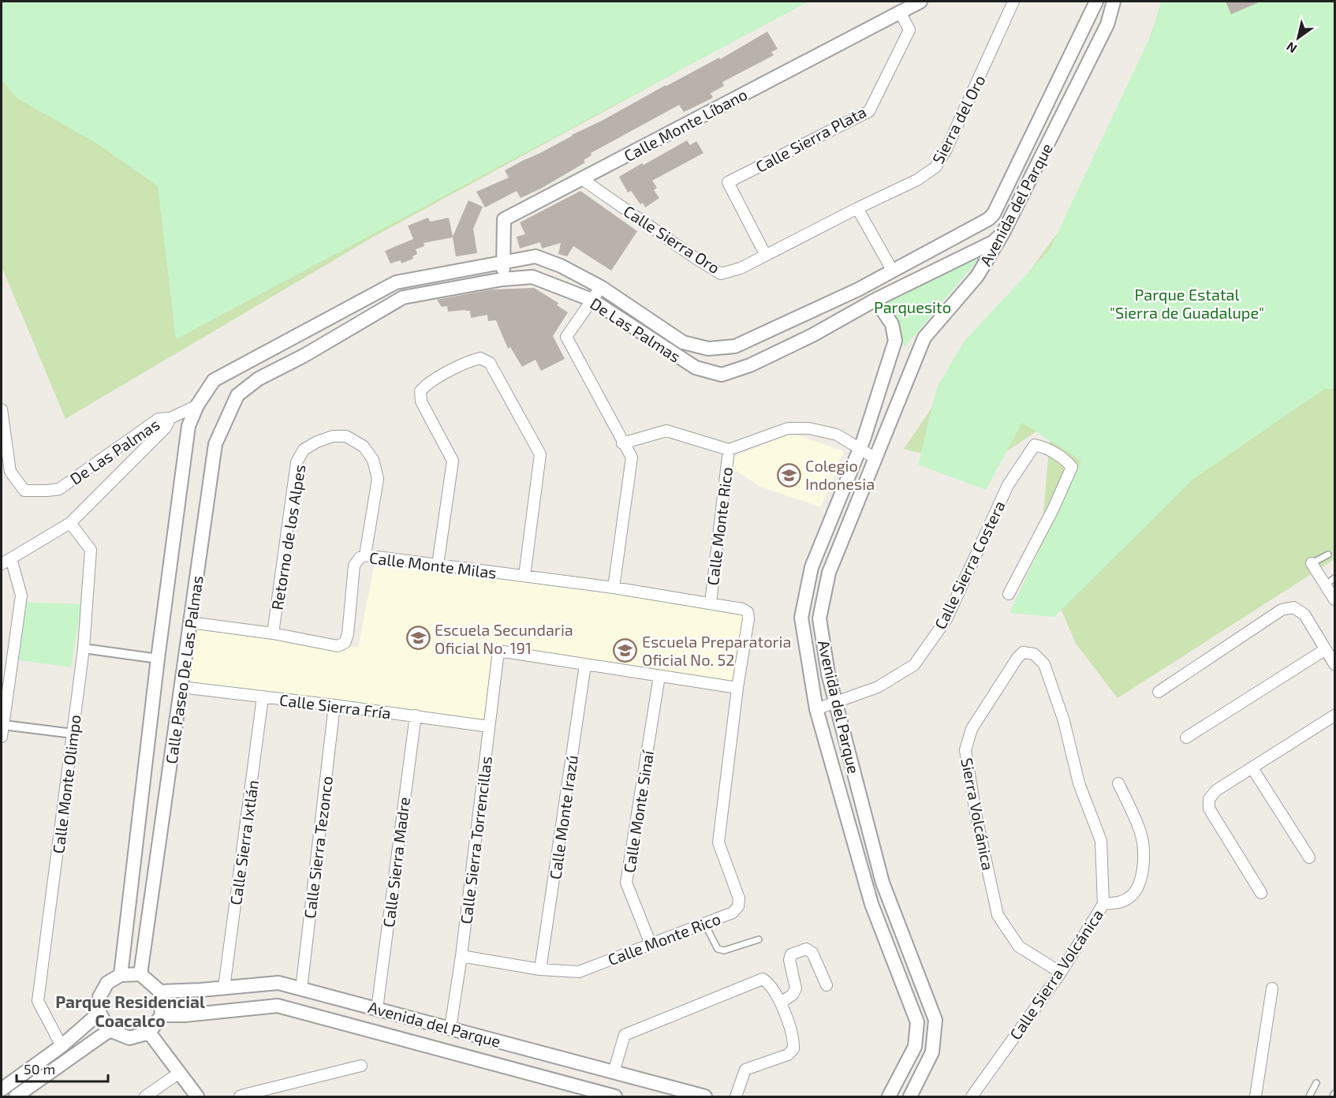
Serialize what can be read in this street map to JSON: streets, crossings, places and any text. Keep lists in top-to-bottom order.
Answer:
{
  "streets": {
    "street": [
      "Sierra del Oro",
      "Calle Monte Líbano",
      "Calle Sierra Plata",
      "Avenida del Parque",
      "Calle Sierra Oro",
      "De Las Palmas",
      "Calle Monte Rico",
      "Retorno de los Alpes",
      "Calle Monte Milas",
      "Calle Sierra Costera",
      "Calle Paseo De Las Palmas",
      "Calle Sierra Fría",
      "Calle Monte Olimpo",
      "Calle Monte Sinaí",
      "Sierra Volcánica",
      "Calle Monte Irazú",
      "Calle Sierra Torrencillas",
      "Calle Sierra Ixtlán",
      "Calle Sierra Tezonco",
      "Calle Sierra Madre",
      "Calle Sierra Volcánica"
    ]
  },
  "crossings": [
    ["Sierra del Oro", "Calle Sierra Plata"],
    ["Sierra del Oro", "Calle Sierra Oro"],
    ["Calle Monte Líbano", "Calle Sierra Plata"],
    ["Calle Monte Líbano", "Calle Sierra Oro"],
    ["Calle Monte Líbano", "De Las Palmas"],
    ["Calle Sierra Plata", "Calle Sierra Oro"],
    ["Avenida del Parque", "De Las Palmas"],
    ["Avenida del Parque", "Calle Monte Rico"],
    ["Avenida del Parque", "Calle Sierra Costera"],
    ["Avenida del Parque", "Calle Paseo De Las Palmas"],
    ["Avenida del Parque", "Calle Sierra Torrencillas"],
    ["Avenida del Parque", "Calle Sierra Ixtlán"],
    ["Avenida del Parque", "Calle Sierra Tezonco"],
    ["Avenida del Parque", "Calle Sierra Madre"],
    ["De Las Palmas", "Calle Paseo De Las Palmas"],
    ["Calle Monte Rico", "Calle Monte Milas"],
    ["Calle Monte Rico", "Calle Monte Sinaí"],
    ["Calle Monte Rico", "Calle Monte Irazú"],
    ["Calle Monte Rico", "Calle Sierra Torrencillas"],
    ["Retorno de los Alpes", "Calle Monte Milas"],
    ["Calle Monte Milas", "Calle Paseo De Las Palmas"],
    ["Calle Paseo De Las Palmas", "Calle Sierra Fría"],
    ["Calle Sierra Fría", "Calle Sierra Torrencillas"],
    ["Calle Sierra Fría", "Calle Sierra Ixtlán"],
    ["Calle Sierra Fría", "Calle Sierra Tezonco"],
    ["Calle Sierra Fría", "Calle Sierra Madre"],
    ["Sierra Volcánica", "Calle Sierra Volcánica"],
    ["Calle Monte Irazú", "Calle Sierra Torrencillas"]
  ],
  "districts": ["Parque Residencial Coacalco"],
  "parks": ["Parque Estatal \"Sierra de Guadalupe\"", "Parquesito"],
  "places": {
    "school or university": ["Colegio Indonesia", "Escuela Secundaria Oficial No. 191", "Escuela Preparatoria Oficial No. 52"]
  },
  "scale_bar": "50 m",
  "north": "bottom left"
}
